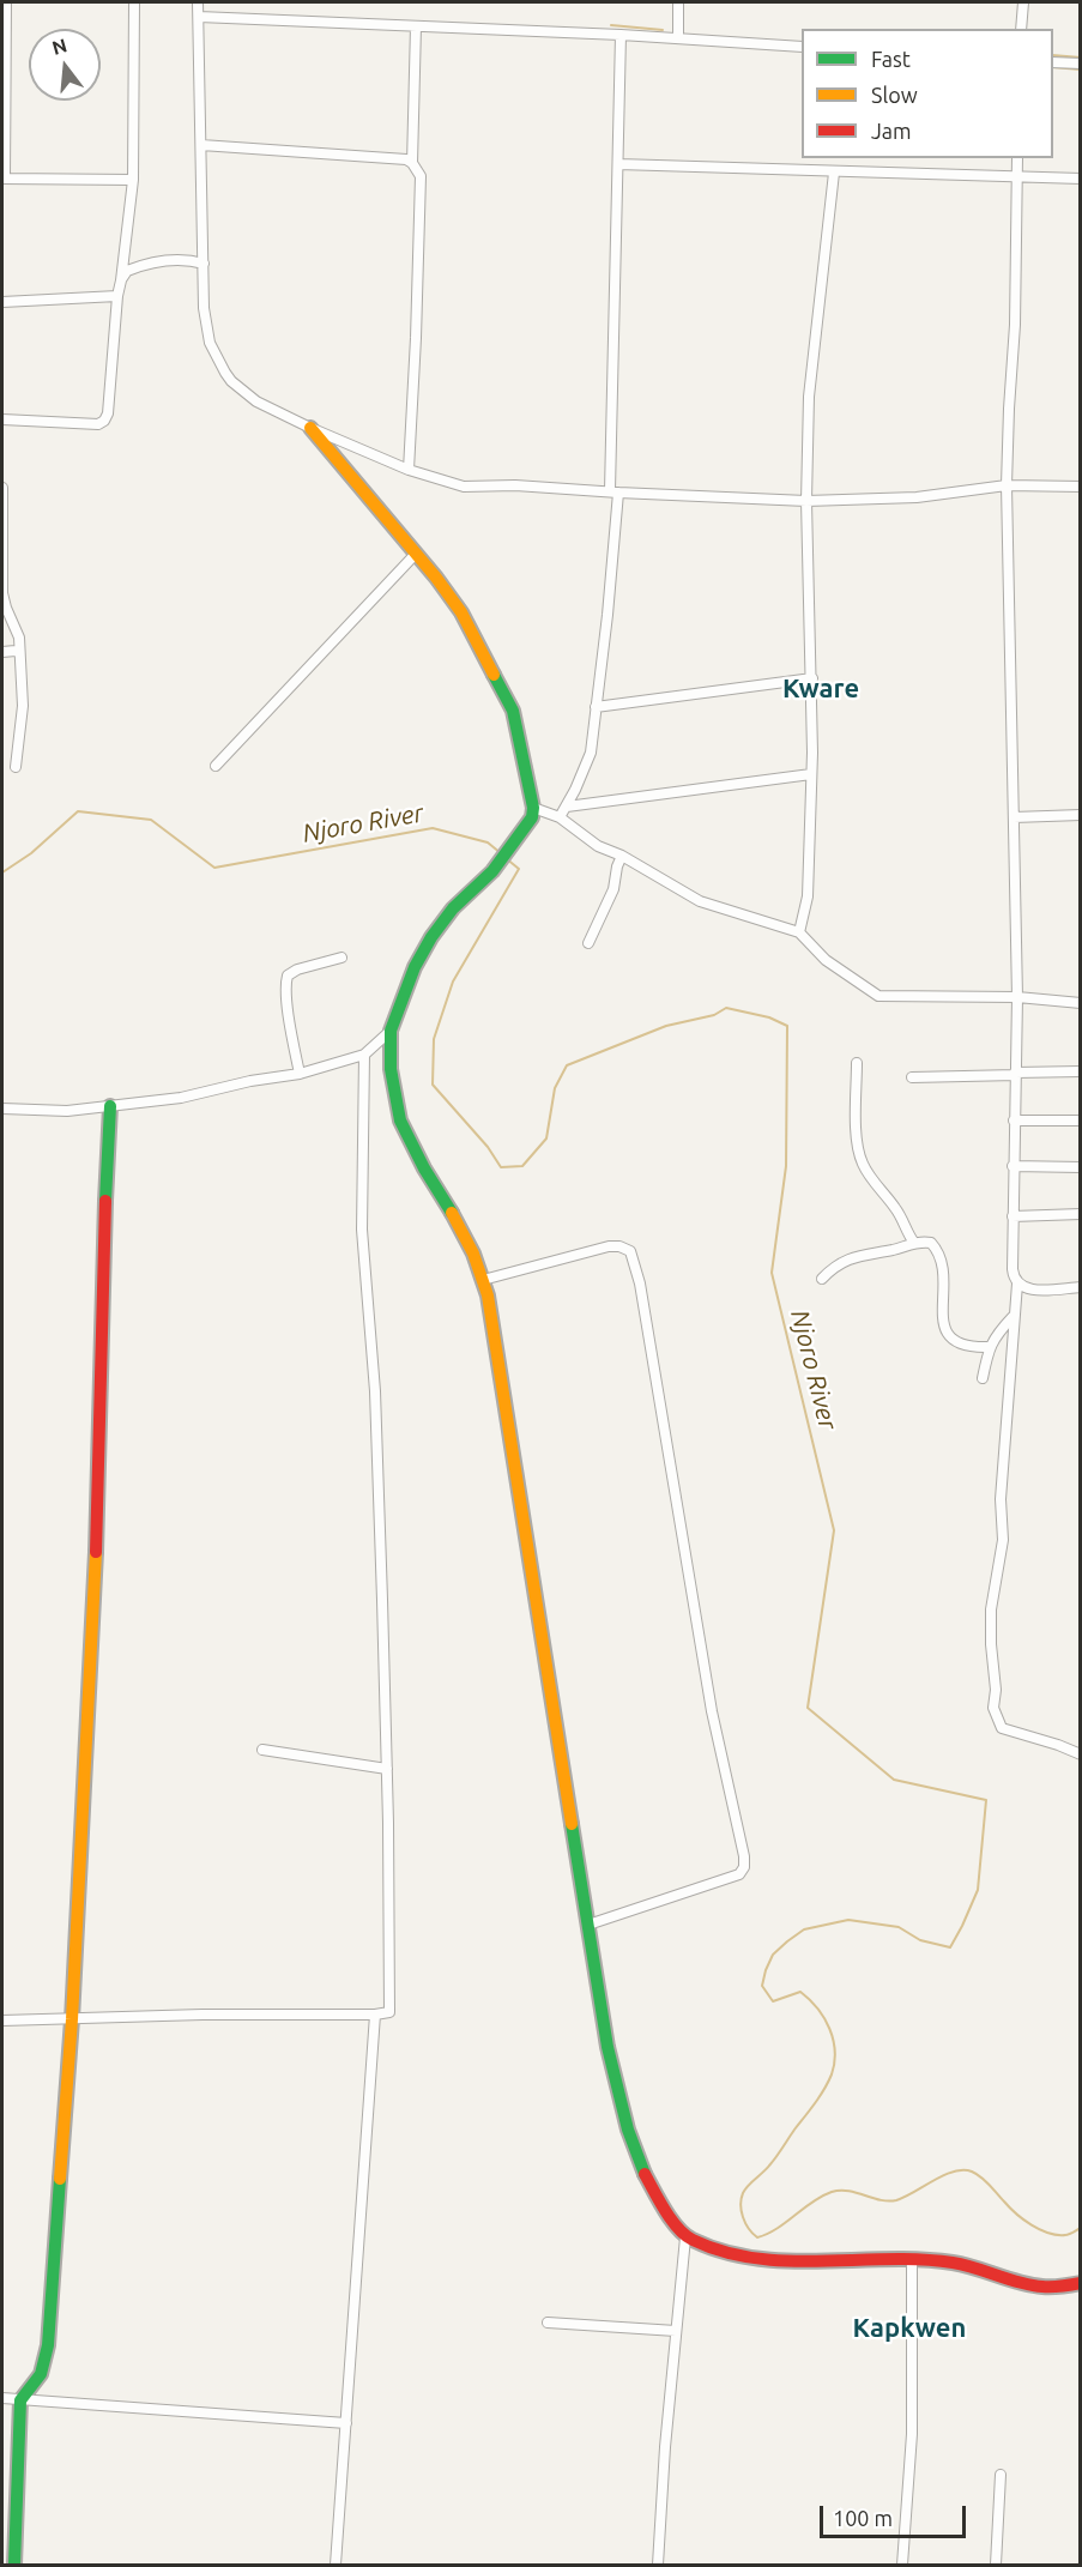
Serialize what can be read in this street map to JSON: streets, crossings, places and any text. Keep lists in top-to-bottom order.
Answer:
{
  "districts": ["Kware", "Kapkwen"],
  "water": ["Njoro River"],
  "legend": ["Fast", "Slow", "Jam"],
  "scale_bar": "100 m",
  "north": "top"
}
